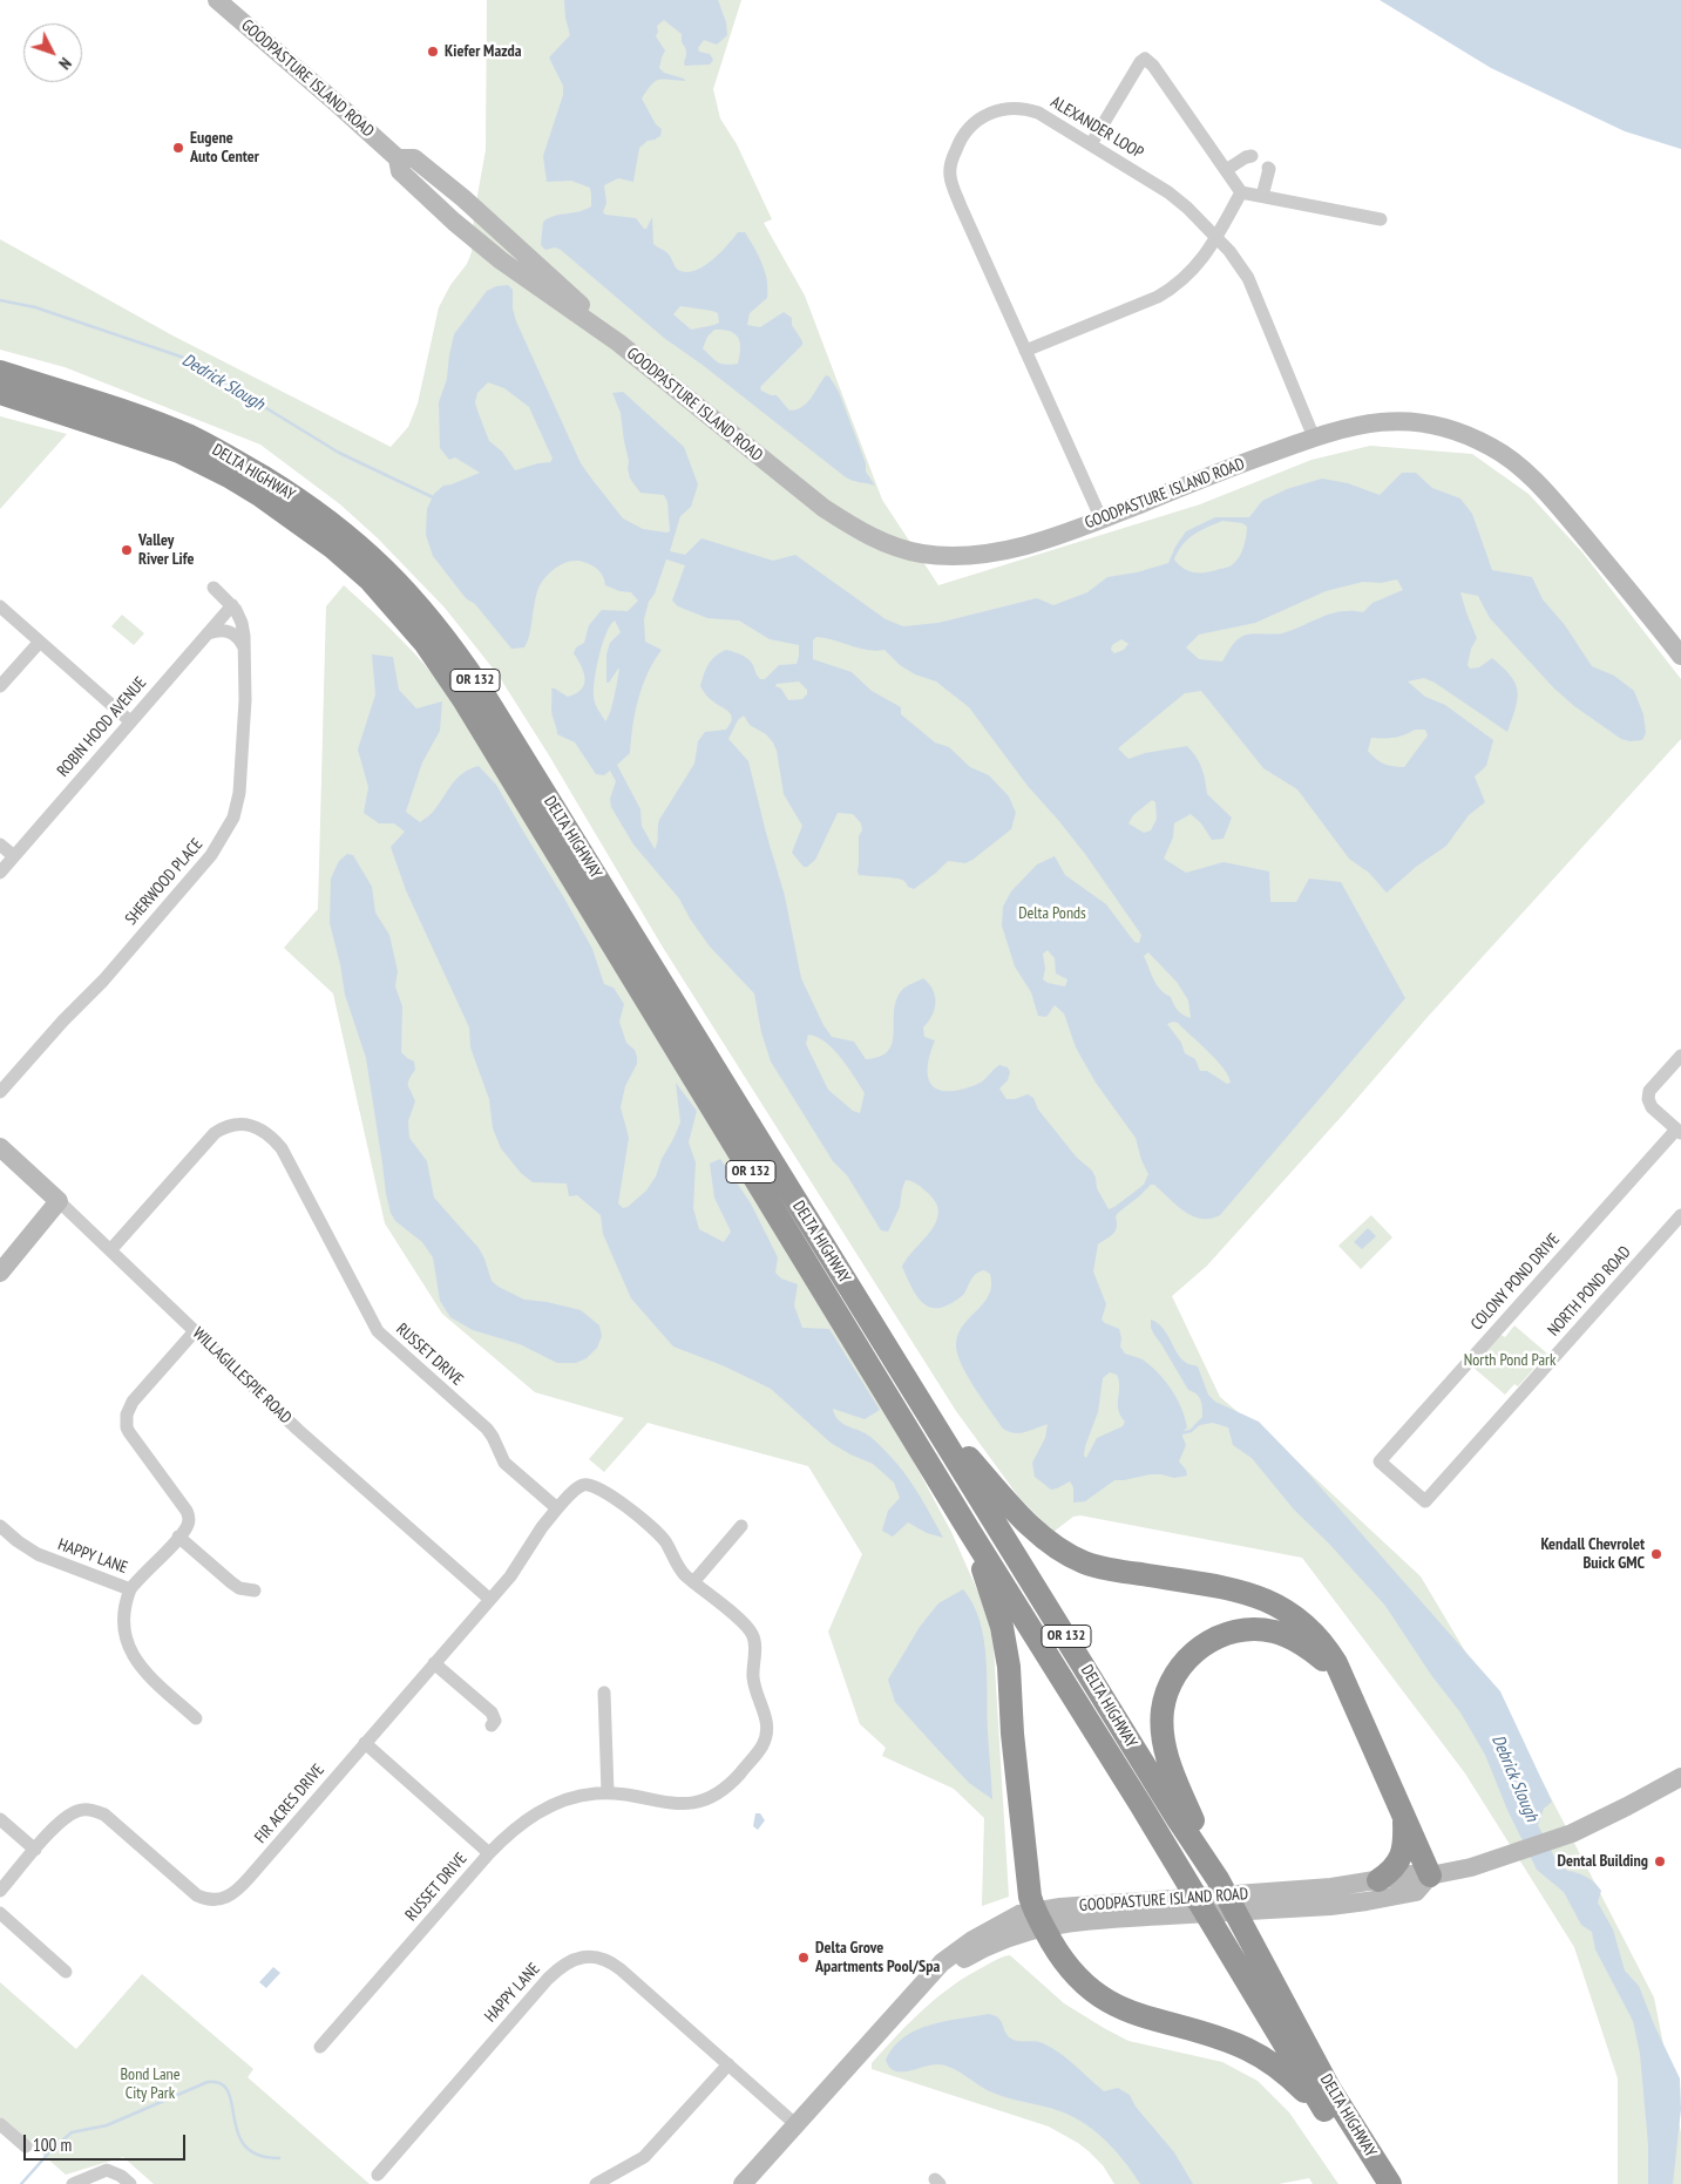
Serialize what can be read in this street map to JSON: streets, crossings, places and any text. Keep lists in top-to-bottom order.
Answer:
{
  "streets": {
    "highway": ["DELTA HIGHWAY", "OR 132"],
    "main road": ["GOODPASTURE ISLAND ROAD", "WILLAGILLESPIE ROAD"],
    "street": [
      "ALEXANDER LOOP",
      "ROBIN HOOD AVENUE",
      "SHERWOOD PLACE",
      "COLONY POND DRIVE",
      "NORTH POND ROAD",
      "RUSSET DRIVE",
      "HAPPY LANE",
      "FIR ACRES DRIVE"
    ]
  },
  "crossings": [
    ["GOODPASTURE ISLAND ROAD", "ALEXANDER LOOP"],
    ["GOODPASTURE ISLAND ROAD", "HAPPY LANE"],
    ["ROBIN HOOD AVENUE", "SHERWOOD PLACE"],
    ["COLONY POND DRIVE", "NORTH POND ROAD"],
    ["RUSSET DRIVE", "WILLAGILLESPIE ROAD"],
    ["RUSSET DRIVE", "FIR ACRES DRIVE"],
    ["WILLAGILLESPIE ROAD", "FIR ACRES DRIVE"]
  ],
  "water": ["Dedrick Slough", "Debrick Slough"],
  "parks": ["Delta Ponds", "North Pond Park", "Bond Lane City Park"],
  "places": [
    "Kiefer Mazda",
    "Eugene Auto Center",
    "Valley River Life",
    "Kendall Chevrolet Buick GMC",
    "Dental Building",
    "Delta Grove Apartments Pool/Spa"
  ],
  "scale_bar": "100 m",
  "north": "bottom right"
}
